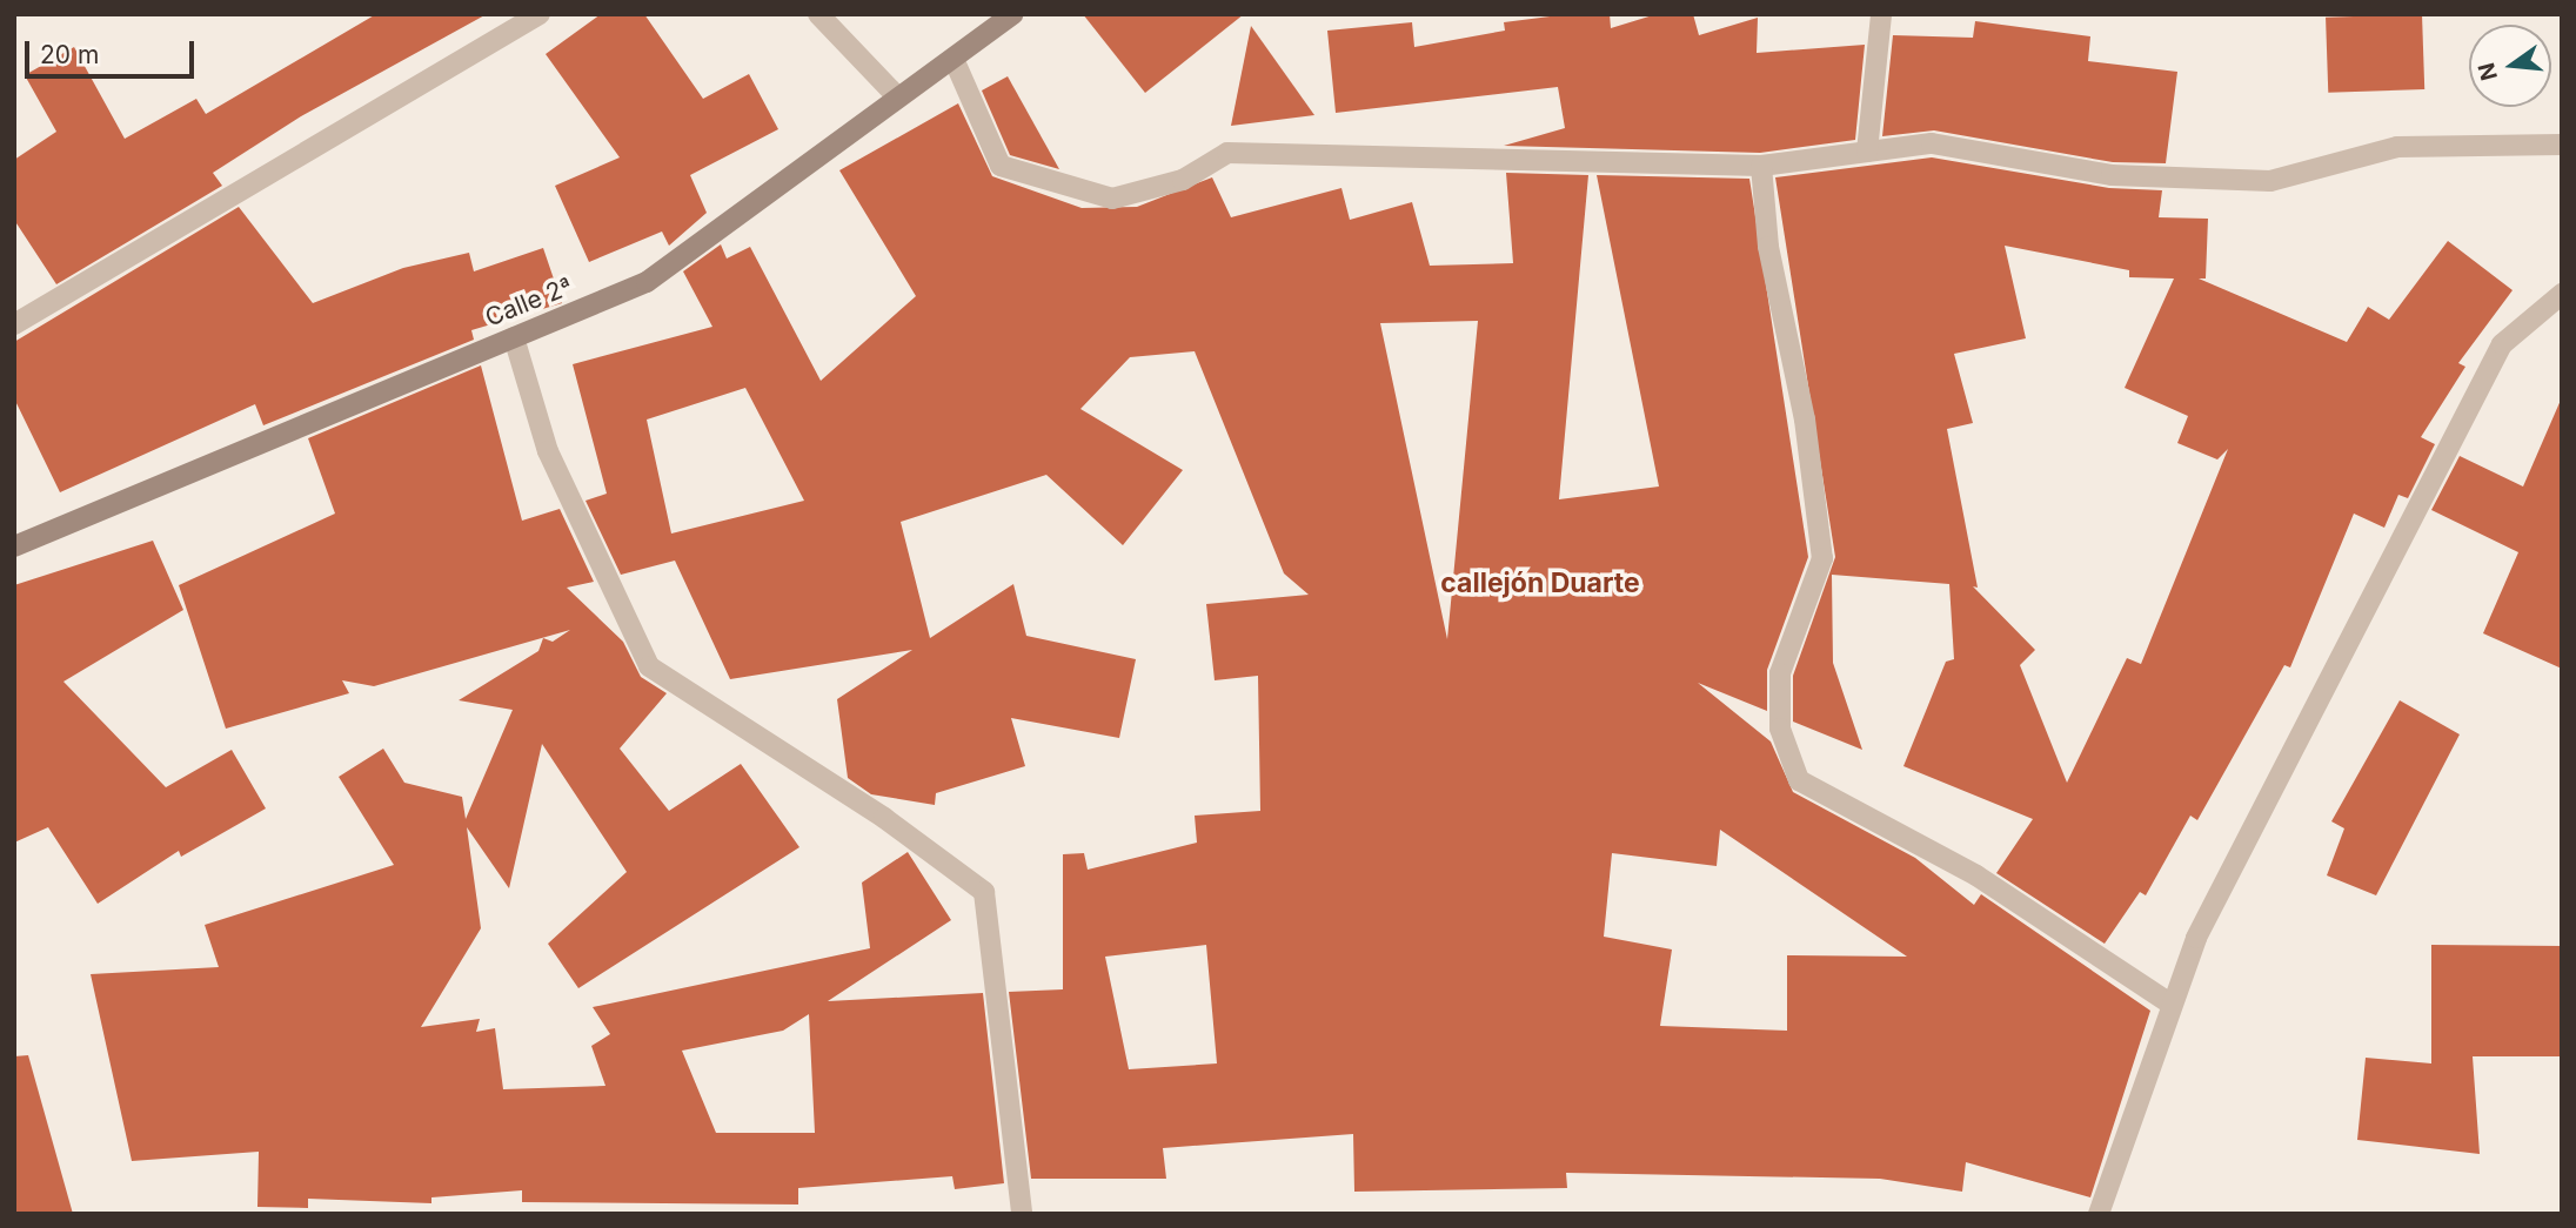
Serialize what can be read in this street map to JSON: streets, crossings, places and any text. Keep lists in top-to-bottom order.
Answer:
{
  "streets": {
    "main road": ["Calle 2ª"]
  },
  "districts": ["callejón Duarte"],
  "scale_bar": "20 m",
  "north": "left"
}
